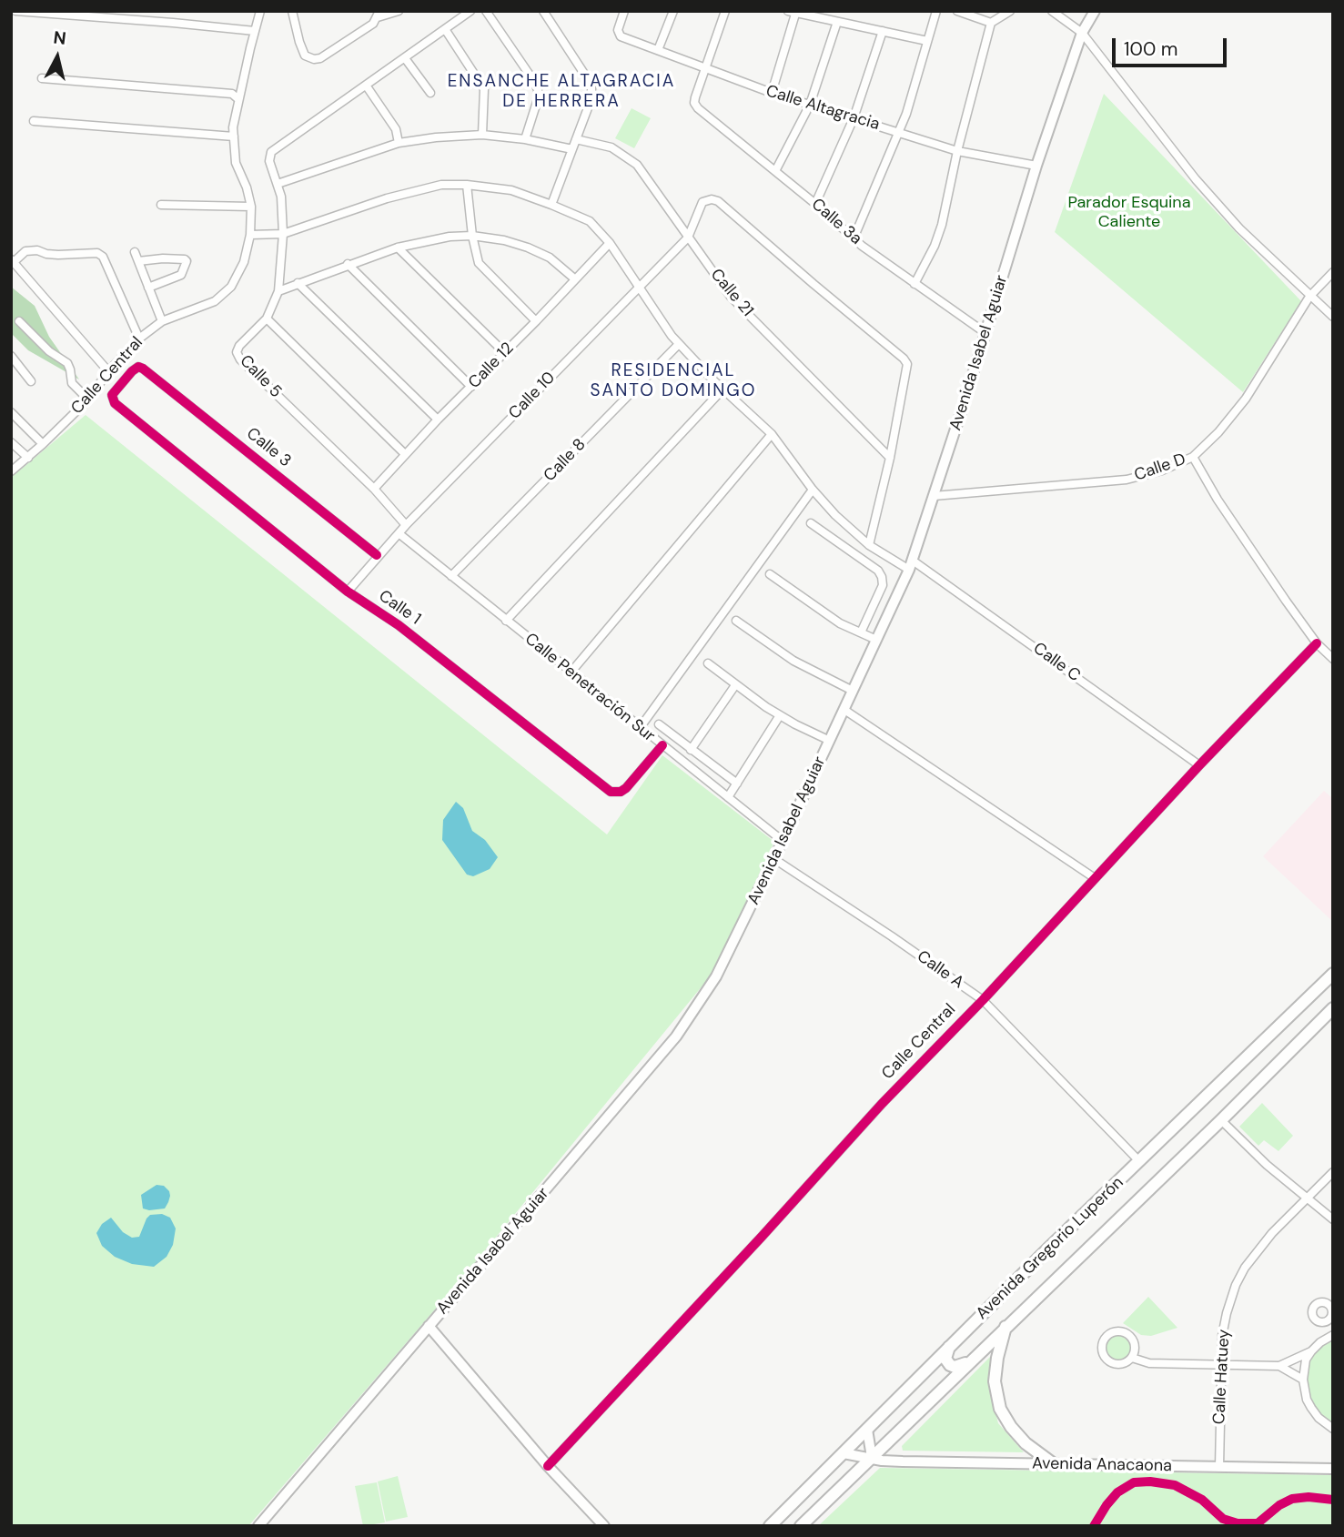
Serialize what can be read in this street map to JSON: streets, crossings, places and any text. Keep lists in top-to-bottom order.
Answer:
{
  "streets": {
    "main road": ["Avenida Isabel Aguiar", "Avenida Gregorio Luperón", "Avenida Anacaona"],
    "street": [
      "Calle Altagracia",
      "Calle 3a",
      "Calle 21",
      "Calle 12",
      "Calle Central",
      "Calle 5",
      "Calle 10",
      "Calle 3",
      "Calle 8",
      "Calle D",
      "Calle 1",
      "Calle C",
      "Calle Penetración Sur",
      "Calle A",
      "Calle Hatuey"
    ]
  },
  "crossings": [
    ["Calle Altagracia", "Calle 3a"],
    ["Calle Altagracia", "Avenida Isabel Aguiar"],
    ["Calle 3a", "Avenida Isabel Aguiar"],
    ["Calle 21", "Calle 10"],
    ["Avenida Isabel Aguiar", "Calle D"],
    ["Avenida Isabel Aguiar", "Calle C"],
    ["Avenida Isabel Aguiar", "Calle Penetración Sur"],
    ["Avenida Isabel Aguiar", "Calle A"],
    ["Calle 12", "Calle 5"],
    ["Calle 12", "Calle C"],
    ["Calle Central", "Calle C"],
    ["Calle Central", "Calle A"],
    ["Calle 5", "Calle 10"],
    ["Calle 5", "Calle C"],
    ["Calle 10", "Calle 3"],
    ["Calle 10", "Calle 1"],
    ["Calle 10", "Calle C"],
    ["Calle 10", "Calle Penetración Sur"],
    ["Calle 3", "Calle 1"],
    ["Calle 8", "Calle C"],
    ["Calle 8", "Calle Penetración Sur"],
    ["Calle 1", "Calle Penetración Sur"],
    ["Calle A", "Avenida Gregorio Luperón"],
    ["Avenida Gregorio Luperón", "Avenida Anacaona"],
    ["Calle Hatuey", "Avenida Anacaona"]
  ],
  "districts": ["ENSANCHE ALTAGRACIA DE HERRERA", "RESIDENCIAL SANTO DOMINGO"],
  "parks": ["Parador Esquina Caliente"],
  "scale_bar": "100 m",
  "north": "top"
}
